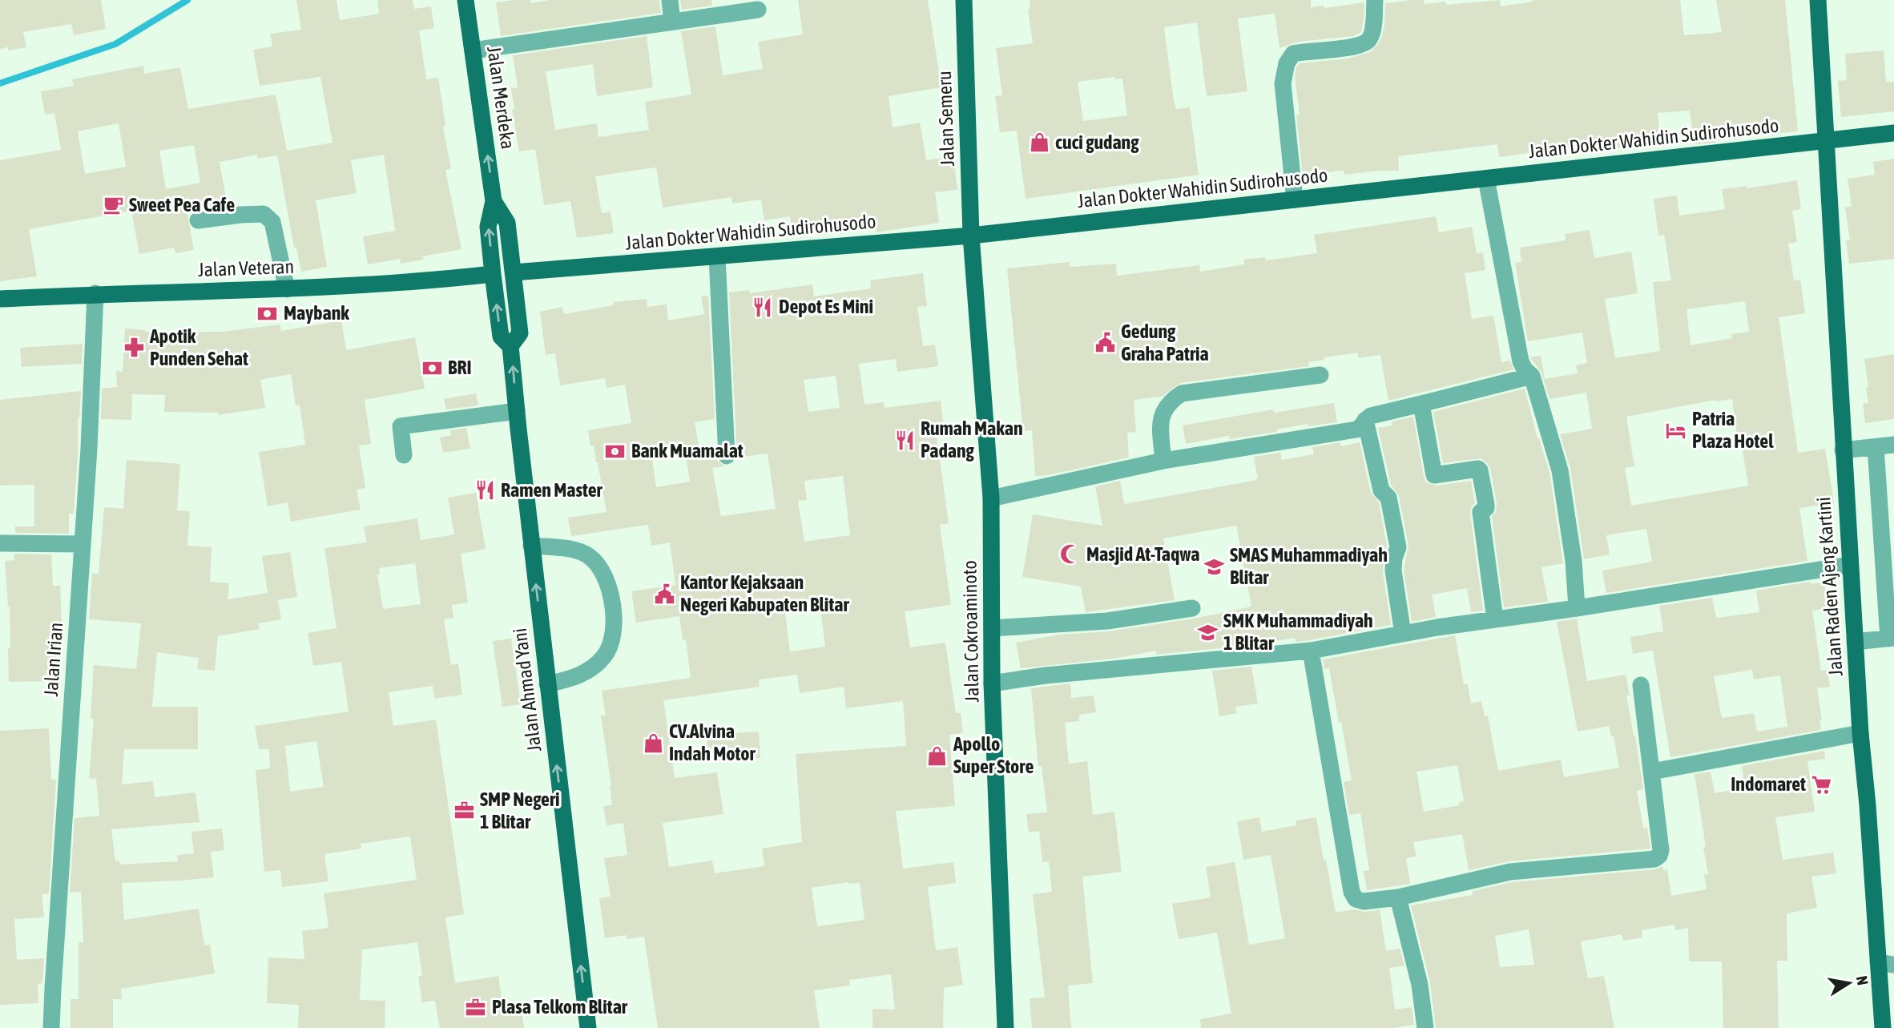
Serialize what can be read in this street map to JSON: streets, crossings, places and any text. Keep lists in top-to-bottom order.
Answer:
{
  "streets": {
    "main road": [
      "Jalan Merdeka",
      "Jalan Semeru",
      "Jalan Dokter Wahidin Sudirohusodo",
      "Jalan Veteran",
      "Jalan Raden Ajeng Kartini",
      "Jalan Cokroaminoto",
      "Jalan Ahmad Yani"
    ],
    "street": ["Jalan Irian"]
  },
  "crossings": [
    ["Jalan Merdeka", "Jalan Dokter Wahidin Sudirohusodo"],
    ["Jalan Merdeka", "Jalan Veteran"],
    ["Jalan Merdeka", "Jalan Ahmad Yani"],
    ["Jalan Semeru", "Jalan Dokter Wahidin Sudirohusodo"],
    ["Jalan Semeru", "Jalan Cokroaminoto"],
    ["Jalan Dokter Wahidin Sudirohusodo", "Jalan Raden Ajeng Kartini"],
    ["Jalan Dokter Wahidin Sudirohusodo", "Jalan Cokroaminoto"],
    ["Jalan Dokter Wahidin Sudirohusodo", "Jalan Ahmad Yani"],
    ["Jalan Veteran", "Jalan Irian"],
    ["Jalan Veteran", "Jalan Ahmad Yani"]
  ],
  "one_way": ["Jalan Ahmad Yani"],
  "places": {
    "shop": ["cuci gudang", "CV.Alvina Indah Motor", "Apollo Super Store"],
    "cafe": ["Sweet Pea Cafe"],
    "restaurant": ["Depot Es Mini", "Rumah Makan Padang", "Ramen Master"],
    "bank": ["Maybank", "BRI", "Bank Muamalat"],
    "public building": ["Gedung Graha Patria", "Kantor Kejaksaan Negeri Kabupaten Blitar"],
    "pharmacy": ["Apotik Punden Sehat"],
    "hotel": ["Patria Plaza Hotel"],
    "mosque": ["Masjid At-Taqwa"],
    "school or university": ["SMAS Muhammadiyah Blitar", "SMK Muhammadiyah 1 Blitar"],
    "supermarket": ["Indomaret"],
    "office": ["SMP Negeri 1 Blitar", "Plasa Telkom Blitar"]
  },
  "north": "right"
}
